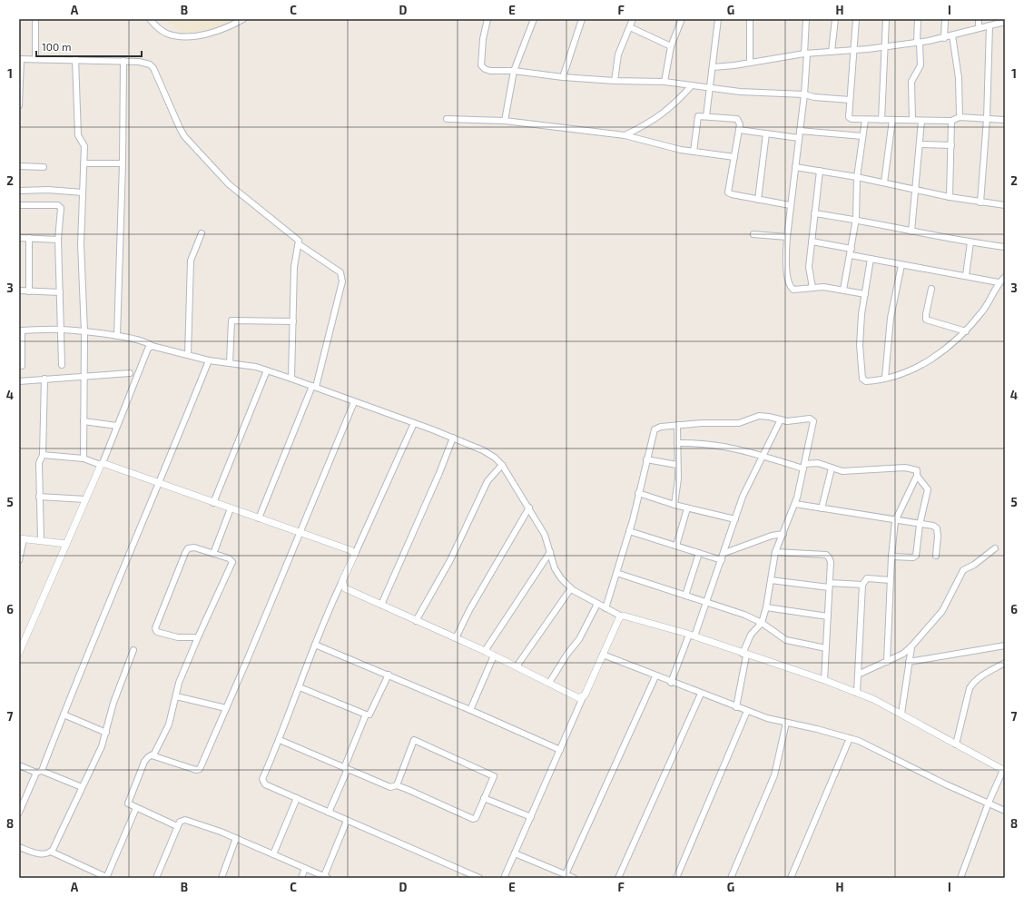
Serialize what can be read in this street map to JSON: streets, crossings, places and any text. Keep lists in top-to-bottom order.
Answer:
{
  "scale_bar": "100 m",
  "grid": {
    "columns": [
      "A",
      "B",
      "C",
      "D",
      "E",
      "F",
      "G",
      "H",
      "I"
    ],
    "rows": [
      "1",
      "2",
      "3",
      "4",
      "5",
      "6",
      "7",
      "8"
    ]
  }
}
